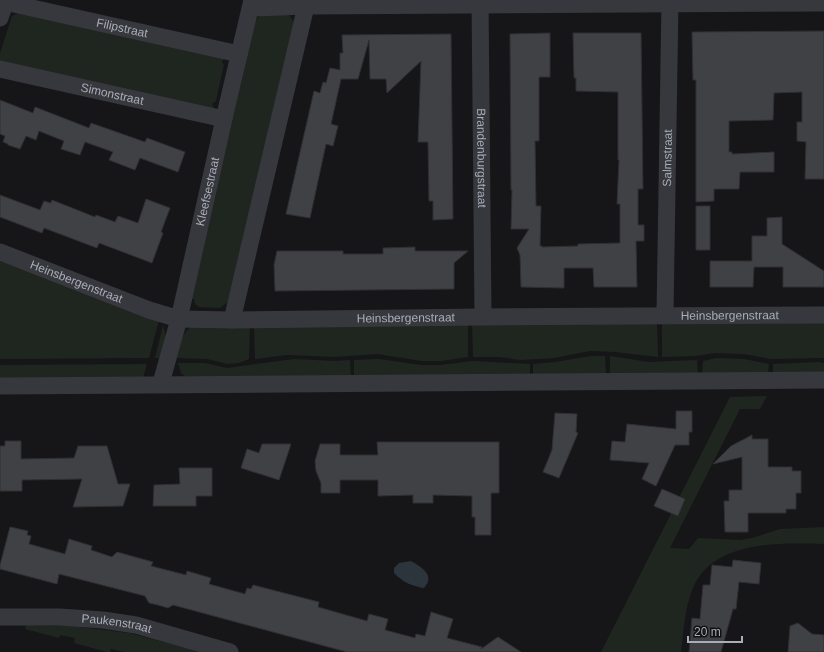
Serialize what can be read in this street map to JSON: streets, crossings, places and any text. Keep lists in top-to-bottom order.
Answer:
{
  "streets": {
    "street": [
      "Filipstraat",
      "Simonstraat",
      "Brandenburgstraat",
      "Salmstraat",
      "Kleefsestraat",
      "Heinsbergenstraat",
      "Paukenstraat"
    ]
  },
  "crossings": [
    ["Filipstraat", "Kleefsestraat"],
    ["Simonstraat", "Kleefsestraat"],
    ["Brandenburgstraat", "Heinsbergenstraat"],
    ["Salmstraat", "Heinsbergenstraat"],
    ["Kleefsestraat", "Heinsbergenstraat"]
  ],
  "scale_bar": "20 m"
}
